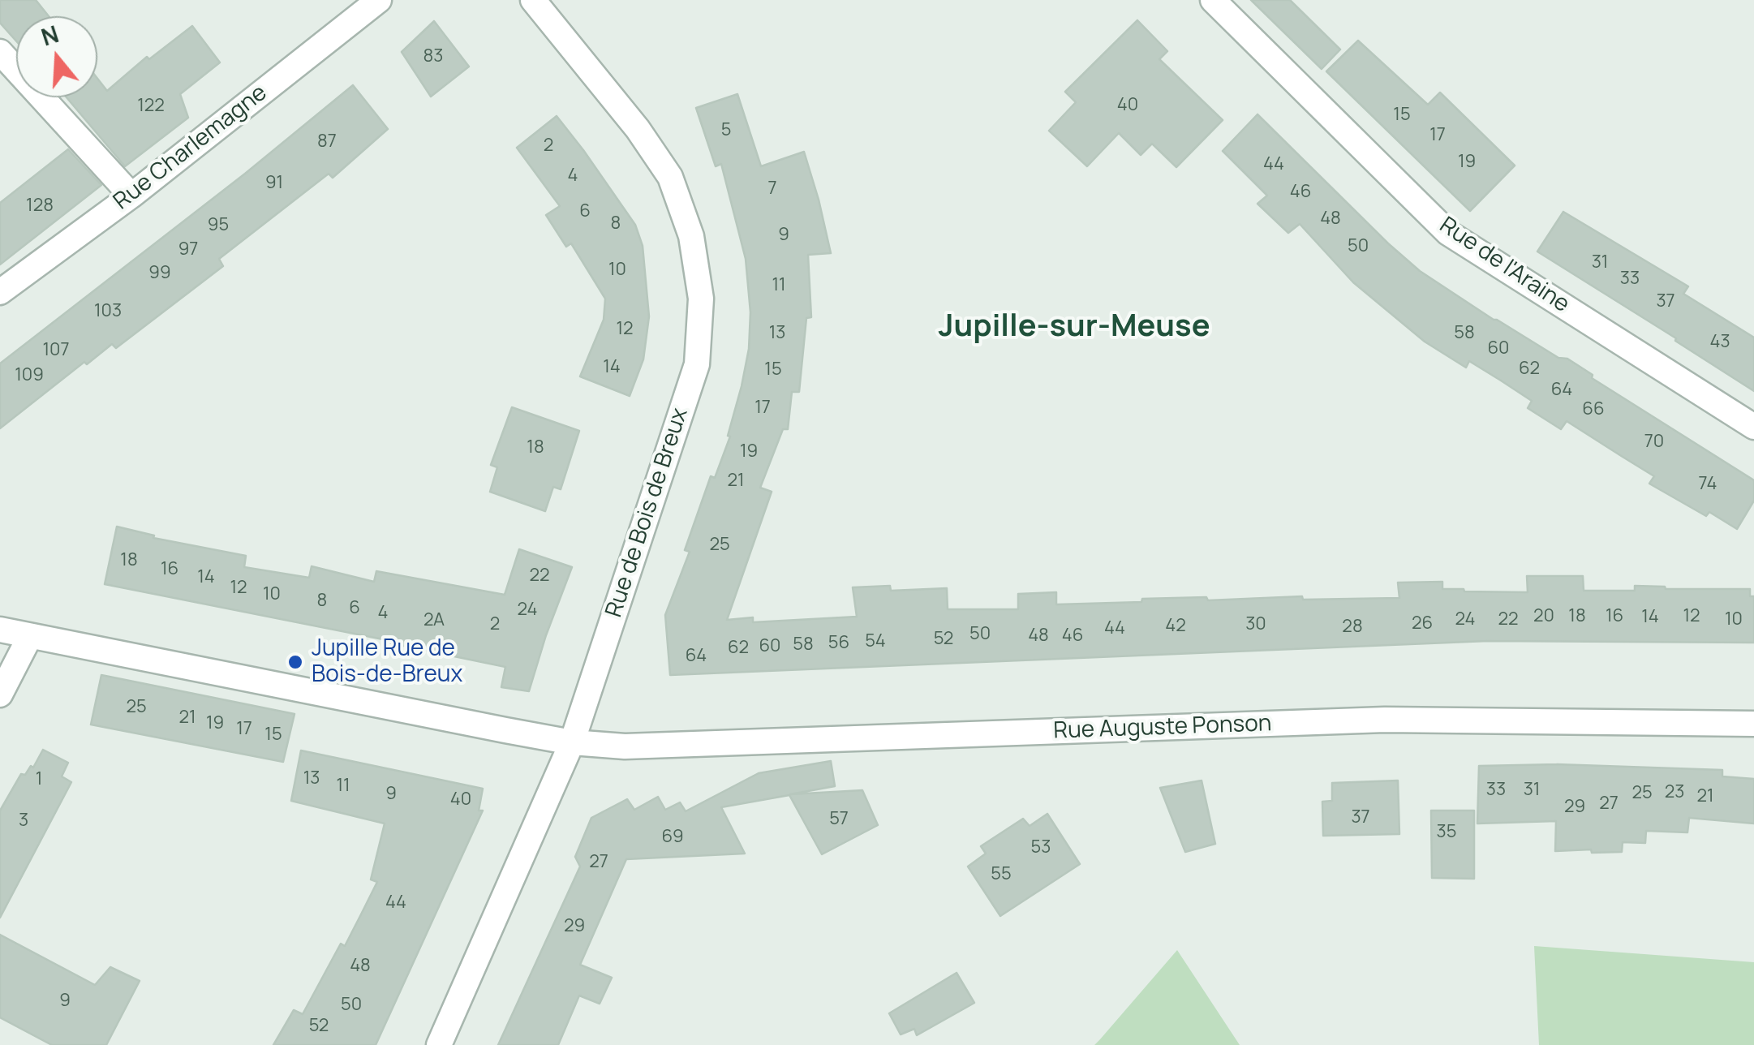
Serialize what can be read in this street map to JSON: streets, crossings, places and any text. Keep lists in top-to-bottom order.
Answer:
{
  "streets": {
    "street": [
      "Rue Charlemagne",
      "Rue de l'Araine",
      "Rue de Bois de Breux",
      "Rue Auguste Ponson"
    ]
  },
  "crossings": [
    ["Rue de Bois de Breux", "Rue Auguste Ponson"]
  ],
  "districts": ["Jupille-sur-Meuse"],
  "places": ["Jupille Rue de Bois-de-Breux"],
  "house_numbers": [
    "83",
    "40",
    "122",
    "15",
    "5",
    "17",
    "87",
    "2",
    "19",
    "44",
    "4",
    "91",
    "7",
    "46",
    "128",
    "6",
    "48",
    "8",
    "95",
    "9",
    "50",
    "97",
    "31",
    "10",
    "99",
    "33",
    "11",
    "37",
    "103",
    "12",
    "13",
    "58",
    "43",
    "60",
    "107",
    "14",
    "62",
    "15",
    "109",
    "64",
    "17",
    "66",
    "70",
    "18",
    "19",
    "21",
    "74",
    "25",
    "18",
    "16",
    "22",
    "14",
    "12",
    "10",
    "8",
    "6",
    "24",
    "4",
    "20",
    "18",
    "16",
    "12",
    "14",
    "24",
    "22",
    "10",
    "2A",
    "26",
    "2",
    "30",
    "42",
    "28",
    "44",
    "50",
    "48",
    "46",
    "52",
    "54",
    "56",
    "58",
    "60",
    "62",
    "64",
    "25",
    "21",
    "19",
    "17",
    "15",
    "13",
    "1",
    "11",
    "33",
    "31",
    "23",
    "25",
    "9",
    "21",
    "40",
    "27",
    "29",
    "37",
    "57",
    "3",
    "35",
    "69",
    "53",
    "27",
    "55",
    "44",
    "29",
    "48",
    "9",
    "50",
    "52"
  ],
  "north": "top"
}
